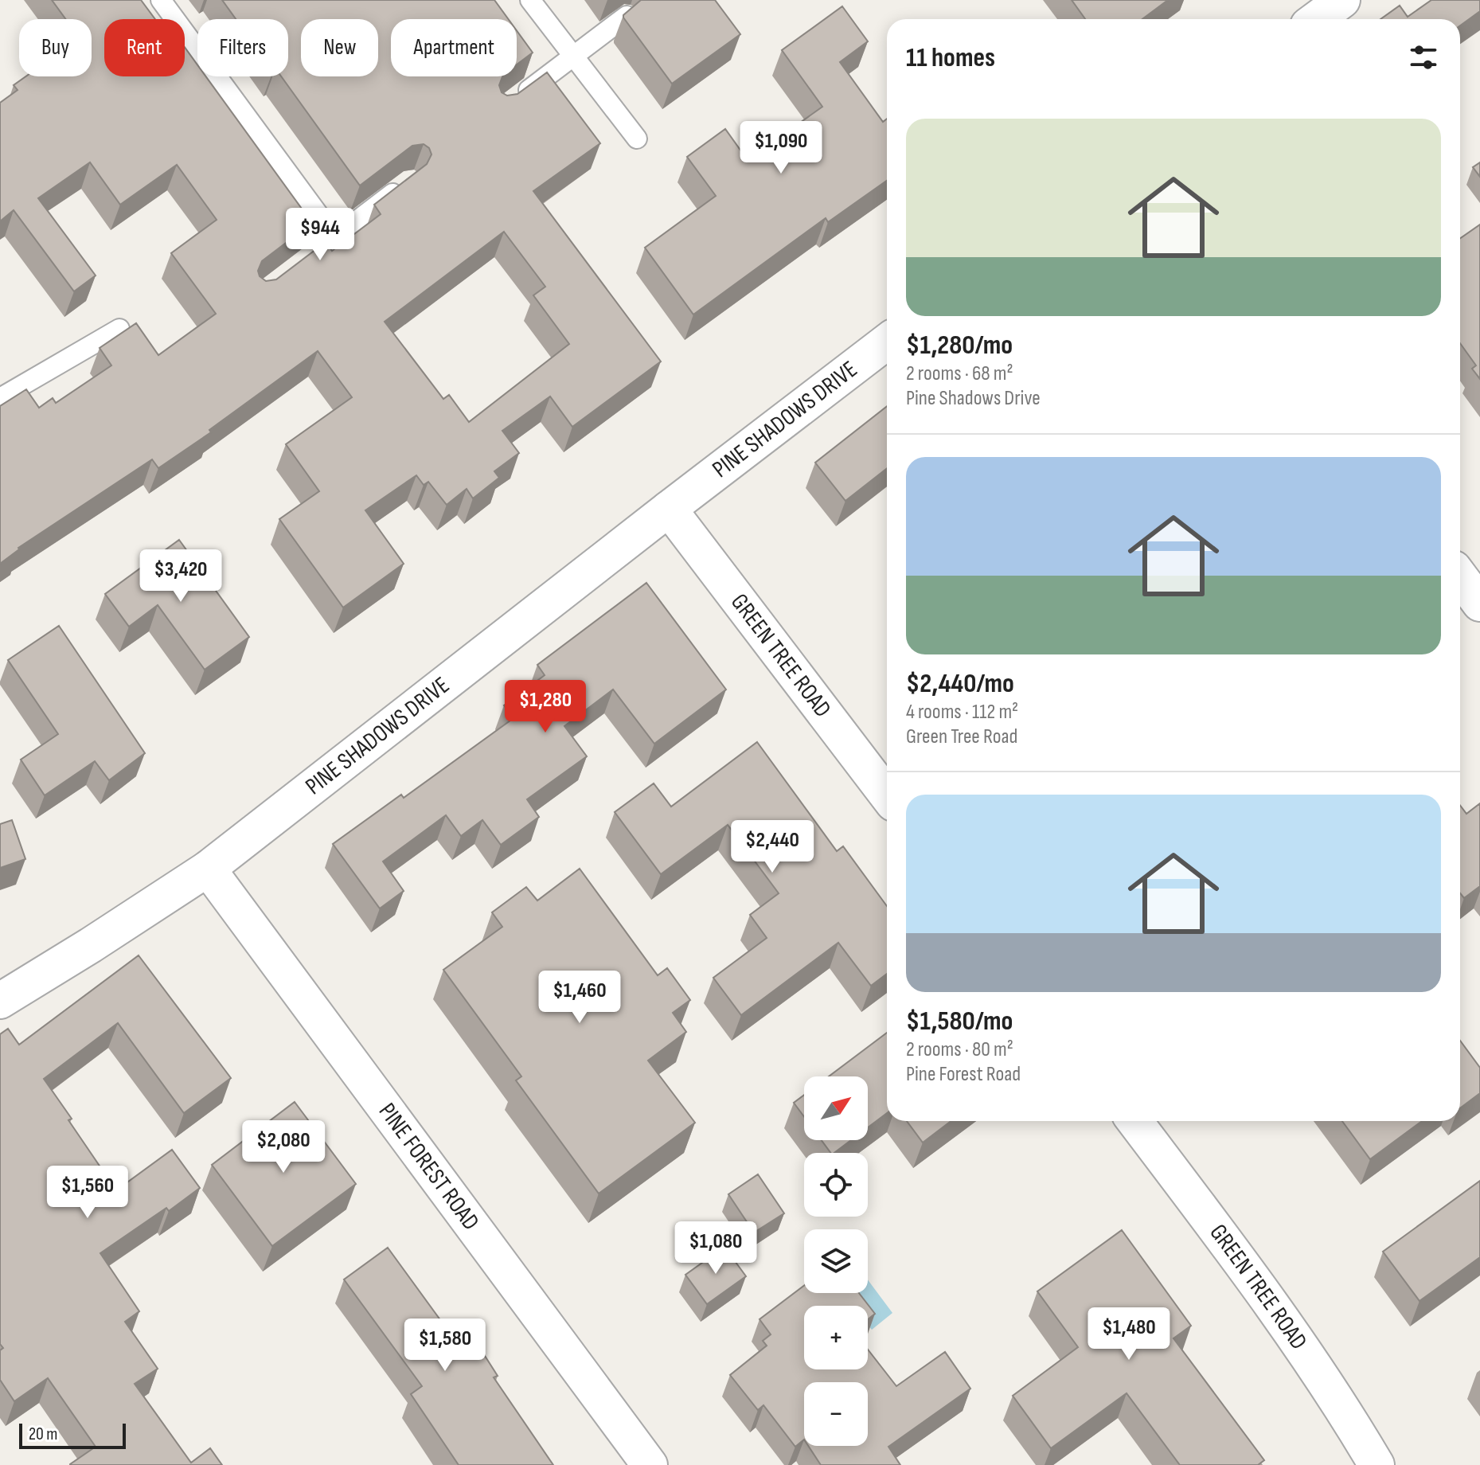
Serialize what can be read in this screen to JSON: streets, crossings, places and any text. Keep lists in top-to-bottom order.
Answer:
{
  "streets": {
    "street": ["PINE SHADOWS DRIVE", "GREEN TREE ROAD", "PINE FOREST ROAD"]
  },
  "crossings": [
    ["PINE SHADOWS DRIVE", "GREEN TREE ROAD"],
    ["PINE SHADOWS DRIVE", "PINE FOREST ROAD"]
  ],
  "scale_bar": "20 m",
  "north": "top right",
  "page": {
    "chip": [
      "Buy",
      "Rent",
      "Filters",
      "New",
      "Apartment"
    ],
    "heading": "11 homes",
    "list": [
      {
        "name": "$1,280/mo",
        "note": "2 rooms · 68 m² · Pine Shadows Drive"
      },
      {
        "name": "$2,440/mo",
        "note": "4 rooms · 112 m² · Green Tree Road"
      },
      {
        "name": "$1,580/mo",
        "note": "2 rooms · 80 m² · Pine Forest Road"
      }
    ],
    "price": [
      "$1,090",
      "$944",
      "$3,420",
      "$1,280",
      "$2,440",
      "$1,460",
      "$2,080",
      "$1,560",
      "$1,080",
      "$1,480",
      "$1,580"
    ],
    "map_buttons": ["+", "−"],
    "scale": "20 m"
  }
}
